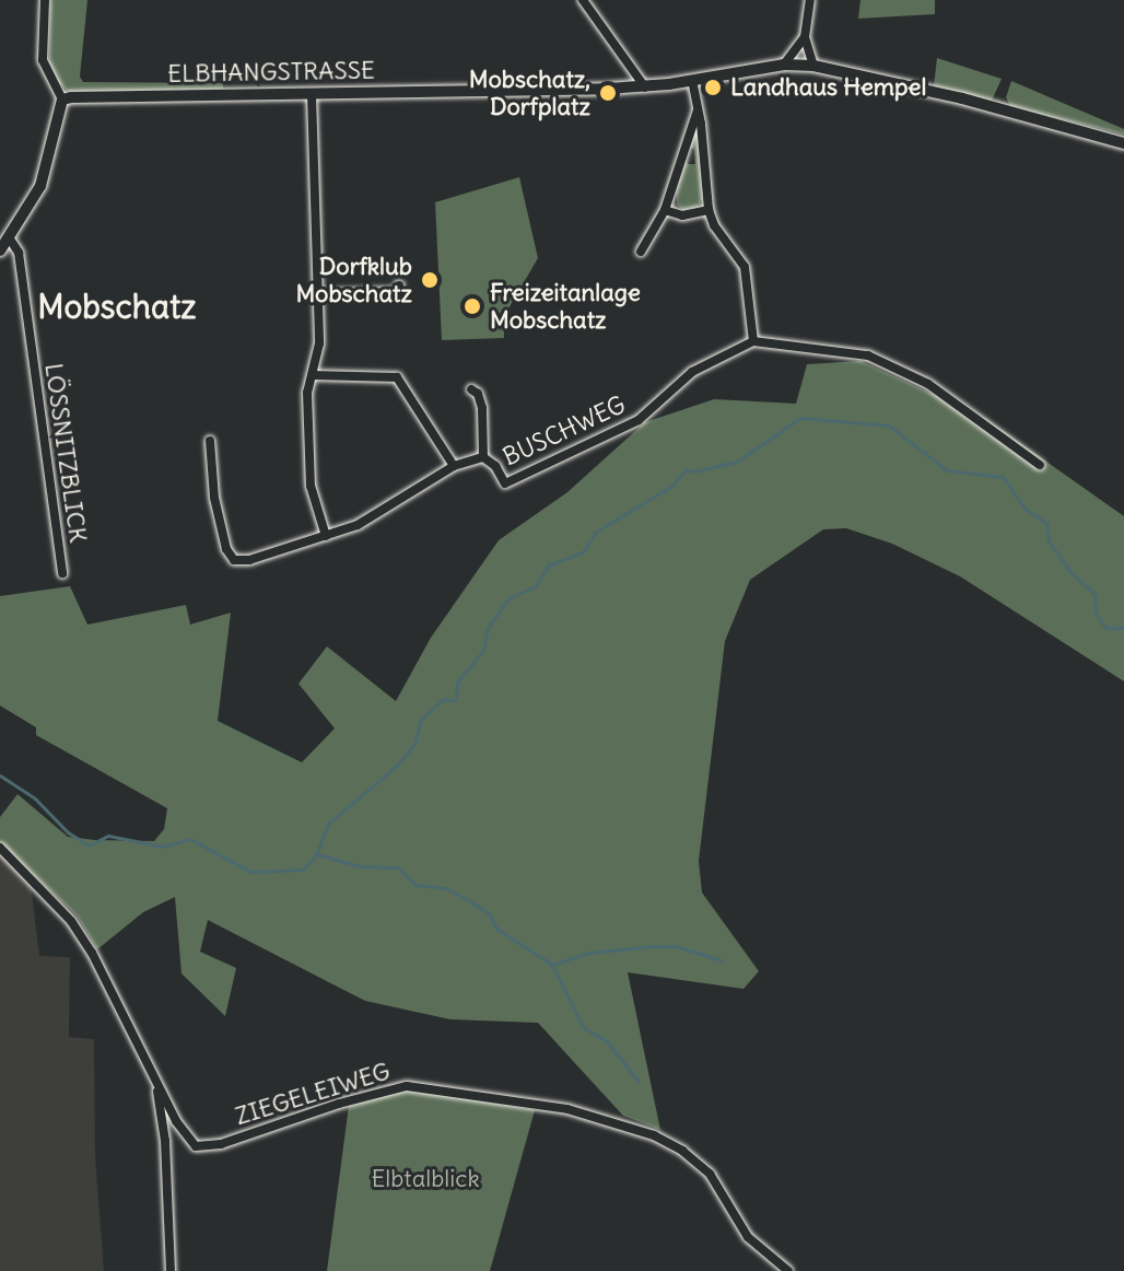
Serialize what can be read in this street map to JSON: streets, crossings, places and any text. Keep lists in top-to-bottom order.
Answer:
{
  "streets": {
    "street": [
      "ELBHANGSTRASSE",
      "BUSCHWEG",
      "LÖSSNITZBLICK",
      "ZIEGELEIWEG"
    ]
  },
  "districts": ["Mobschatz"],
  "parks": ["Elbtalblick"],
  "places": [
    "Landhaus Hempel",
    "Mobschatz, Dorfplatz",
    "Dorfklub Mobschatz",
    "Freizeitanlage Mobschatz"
  ]
}
